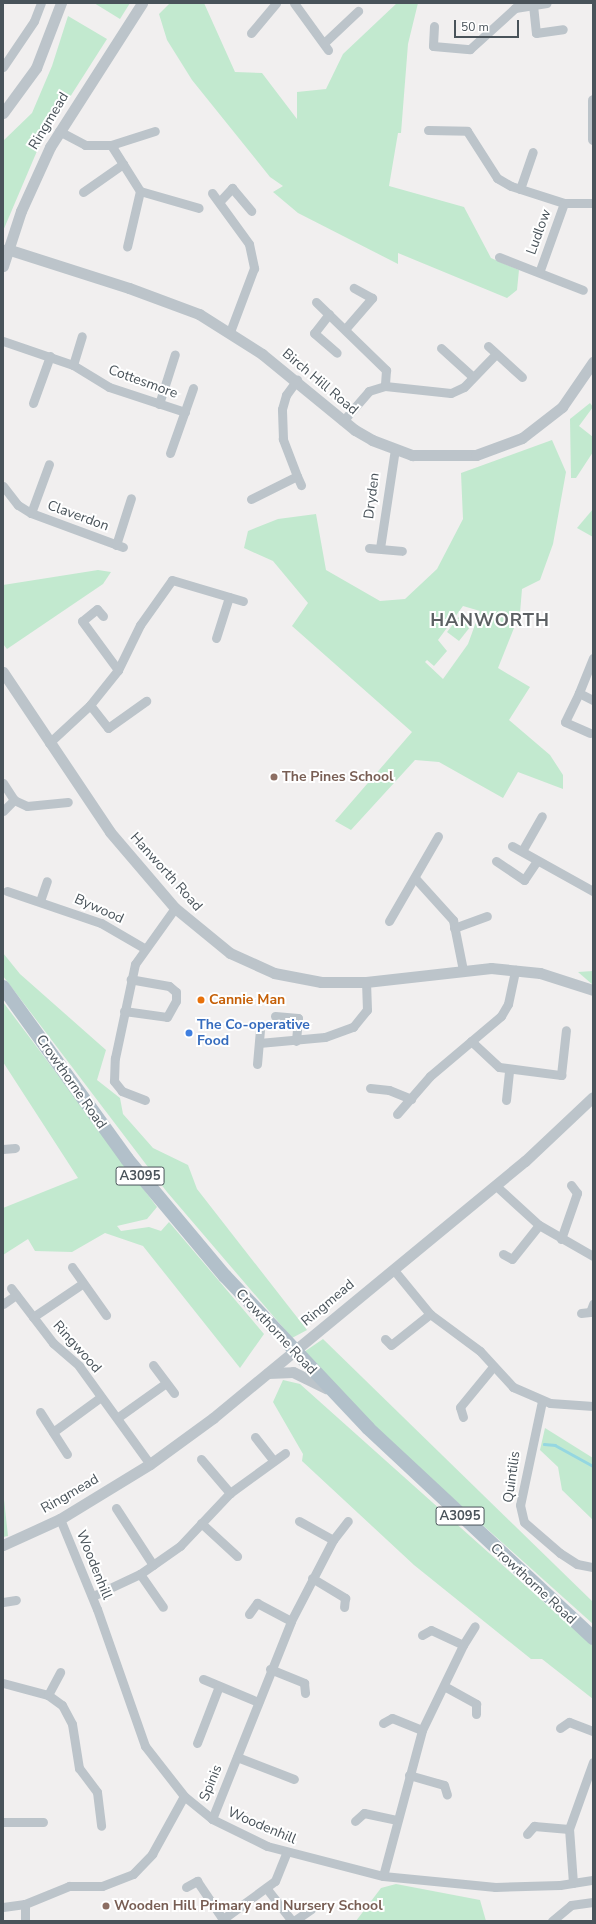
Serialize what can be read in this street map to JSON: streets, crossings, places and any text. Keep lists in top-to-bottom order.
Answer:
{
  "streets": {
    "main road": ["Crowthorne Road", "A3095"],
    "street": [
      "Ringmead",
      "Ludlow",
      "Cottesmore",
      "Birch Hill Road",
      "Dryden",
      "Claverdon",
      "Hanworth Road",
      "Bywood",
      "Ringwood",
      "Quintilis",
      "Woodenhill",
      "Spinis"
    ]
  },
  "crossings": [
    ["Ringmead", "Birch Hill Road"],
    ["Ringmead", "Crowthorne Road"],
    ["Ringmead", "Ringwood"],
    ["Ringmead", "Woodenhill"],
    ["Birch Hill Road", "Dryden"],
    ["Woodenhill", "Spinis"]
  ],
  "districts": ["HANWORTH"],
  "places": [
    "The Pines School",
    "Cannie Man",
    "The Co-operative Food",
    "Wooden Hill Primary and Nursery School"
  ],
  "scale_bar": "50 m"
}
